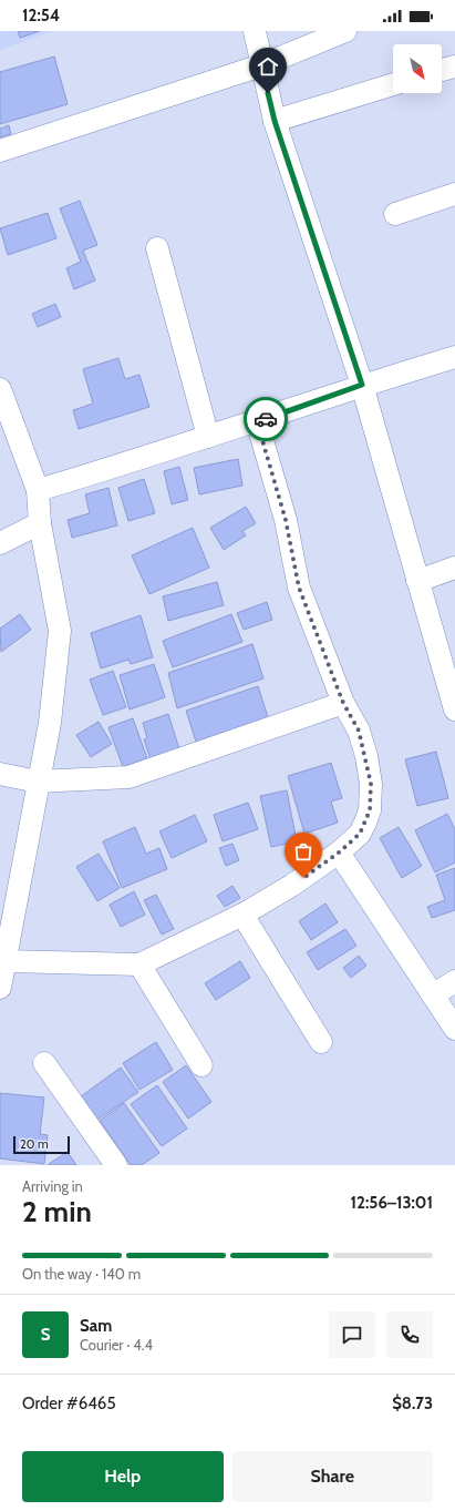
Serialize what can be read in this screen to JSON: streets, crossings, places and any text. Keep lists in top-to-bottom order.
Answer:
{
  "scale_bar": "20 m",
  "north": "bottom right",
  "page": {
    "status": "12:54",
    "scale": "20 m",
    "heading": ["2 min", "Arriving in", "12:56–13:01"],
    "panel": [
      "Sam",
      "Courier · 4.4",
      "Order #6465",
      "$8.73"
    ],
    "bar": "On the way · 140 m",
    "round": "S",
    "buttons": ["Help", "Share"]
  }
}
